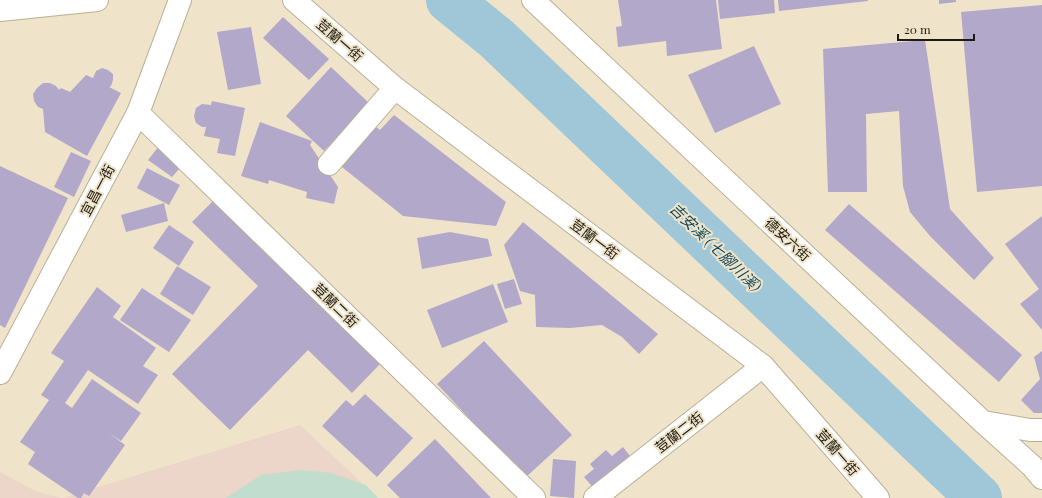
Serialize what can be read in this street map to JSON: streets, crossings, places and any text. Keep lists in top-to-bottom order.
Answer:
{
  "streets": {
    "street": [
      "荳蘭一街",
      "宜昌一街",
      "德安六街",
      "荳蘭二街"
    ]
  },
  "crossings": [
    ["荳蘭一街", "荳蘭二街"],
    ["宜昌一街", "荳蘭二街"]
  ],
  "water": ["吉安溪 (七腳川溪)"],
  "scale_bar": "20 m"
}
